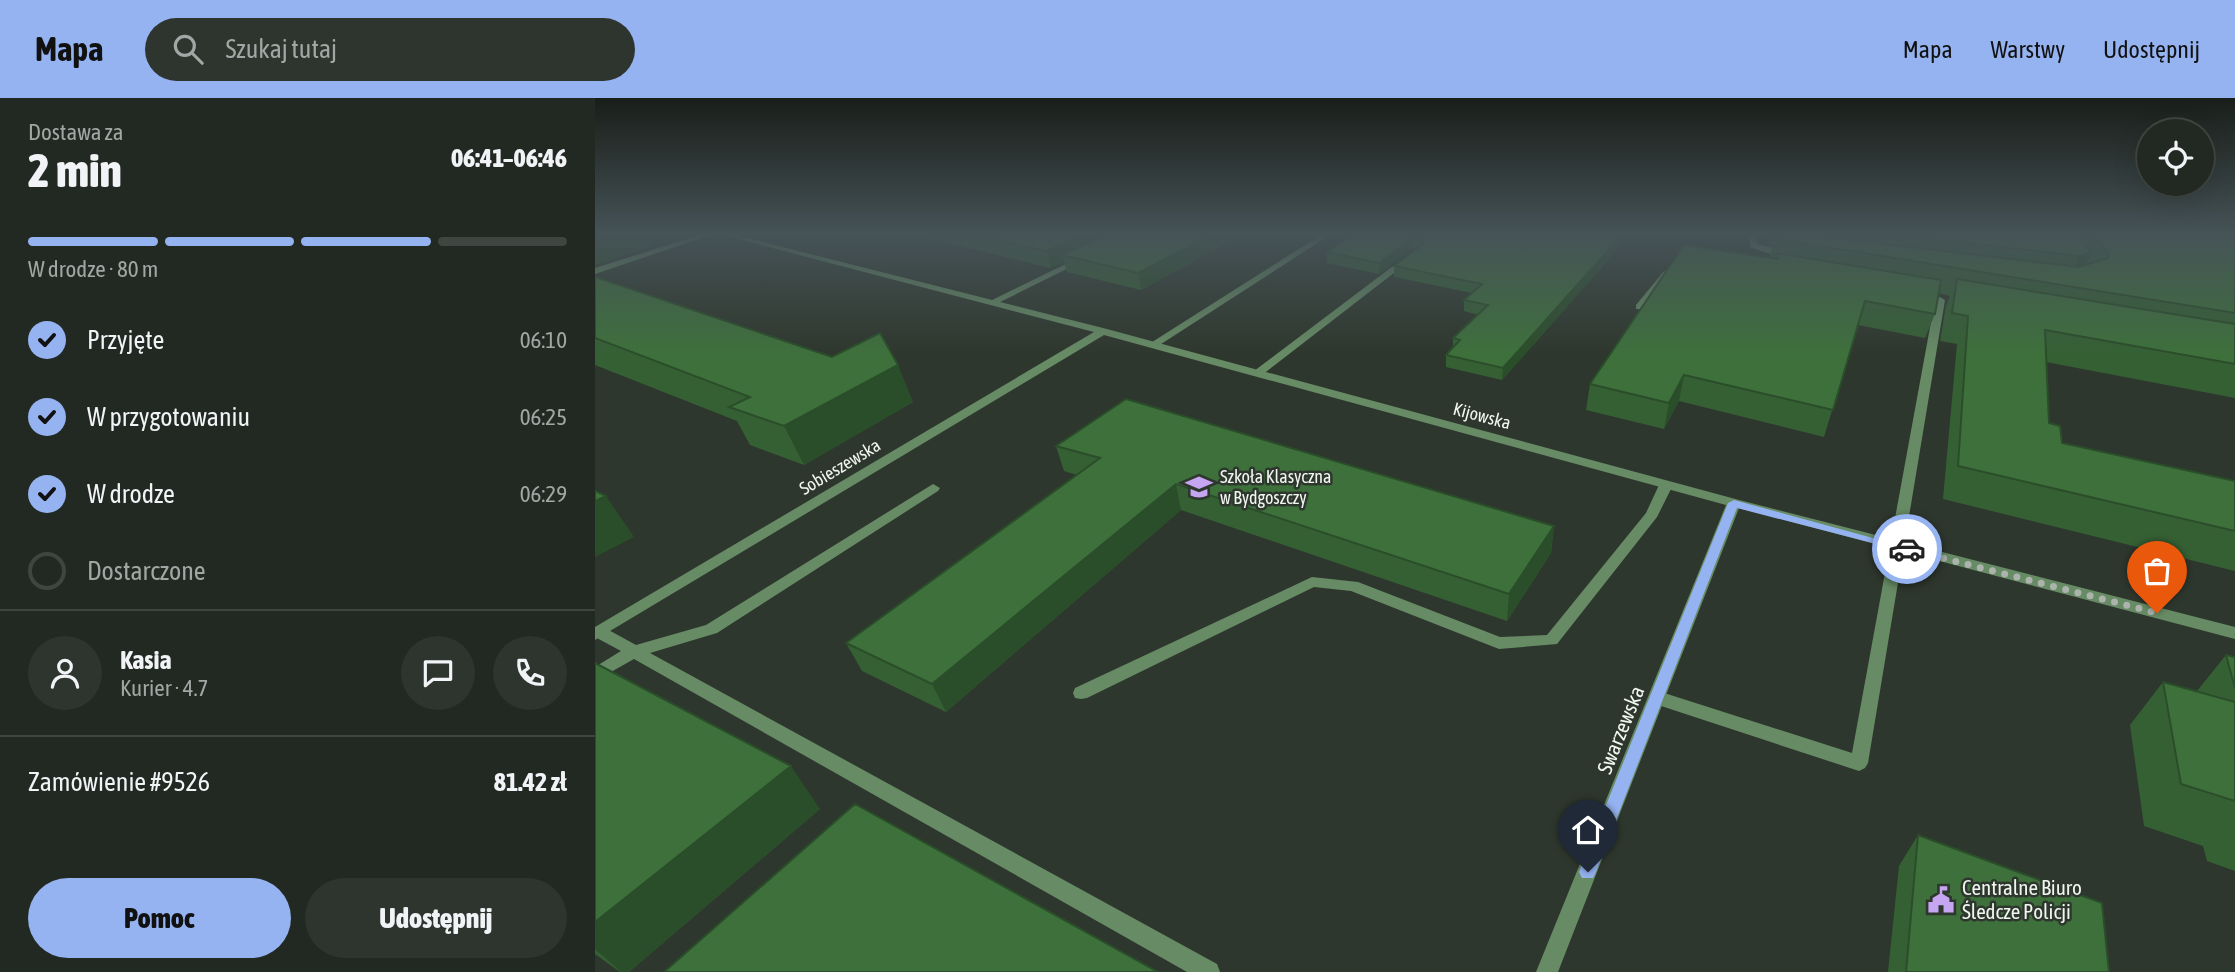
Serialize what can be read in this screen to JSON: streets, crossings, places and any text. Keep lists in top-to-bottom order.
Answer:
{
  "streets": {
    "street": ["Kijowska", "Sobieszewska", "Swarzewska"]
  },
  "crossings": [
    ["Kijowska", "Sobieszewska"],
    ["Kijowska", "Swarzewska"]
  ],
  "places": {
    "school or university": ["Szkoła Klasyczna w Bydgoszczy"],
    "public building": ["Centralne Biuro Śledcze Policji"]
  },
  "page": {
    "header": "Mapa",
    "search": "Szukaj tutaj",
    "nav": ["Mapa", "Warstwy", "Udostępnij"],
    "heading": ["2 min", "Dostawa za", "06:41–06:46"],
    "panel": [
      "Kasia",
      "Kurier · 4.7",
      "Zamówienie #9526",
      "81.42 zł"
    ],
    "bar": "W drodze · 80 m",
    "list": [
      ["Przyjęte", "06:10"],
      ["W przygotowaniu", "06:25"],
      ["W drodze", "06:29"],
      "Dostarczone"
    ],
    "buttons": ["Pomoc", "Udostępnij"]
  }
}
